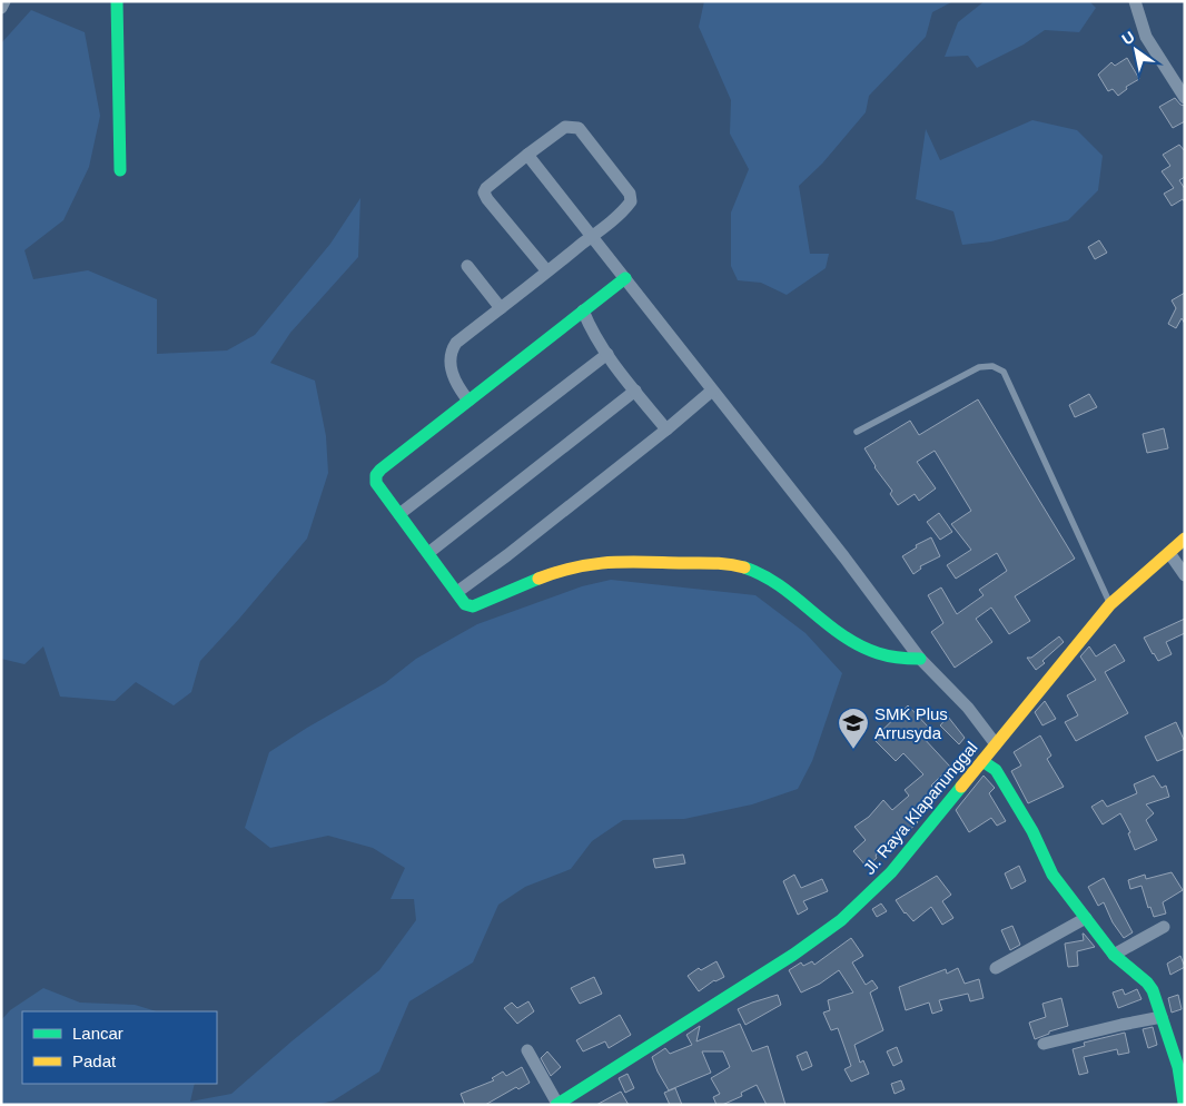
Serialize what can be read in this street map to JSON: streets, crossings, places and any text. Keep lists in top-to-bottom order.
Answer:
{
  "streets": {
    "street": ["Jl. Raya Klapanunggal"]
  },
  "places": {
    "school or university": ["SMK Plus Arrusyda"]
  },
  "legend": ["Lancar", "Padat"],
  "north": "top left"
}
